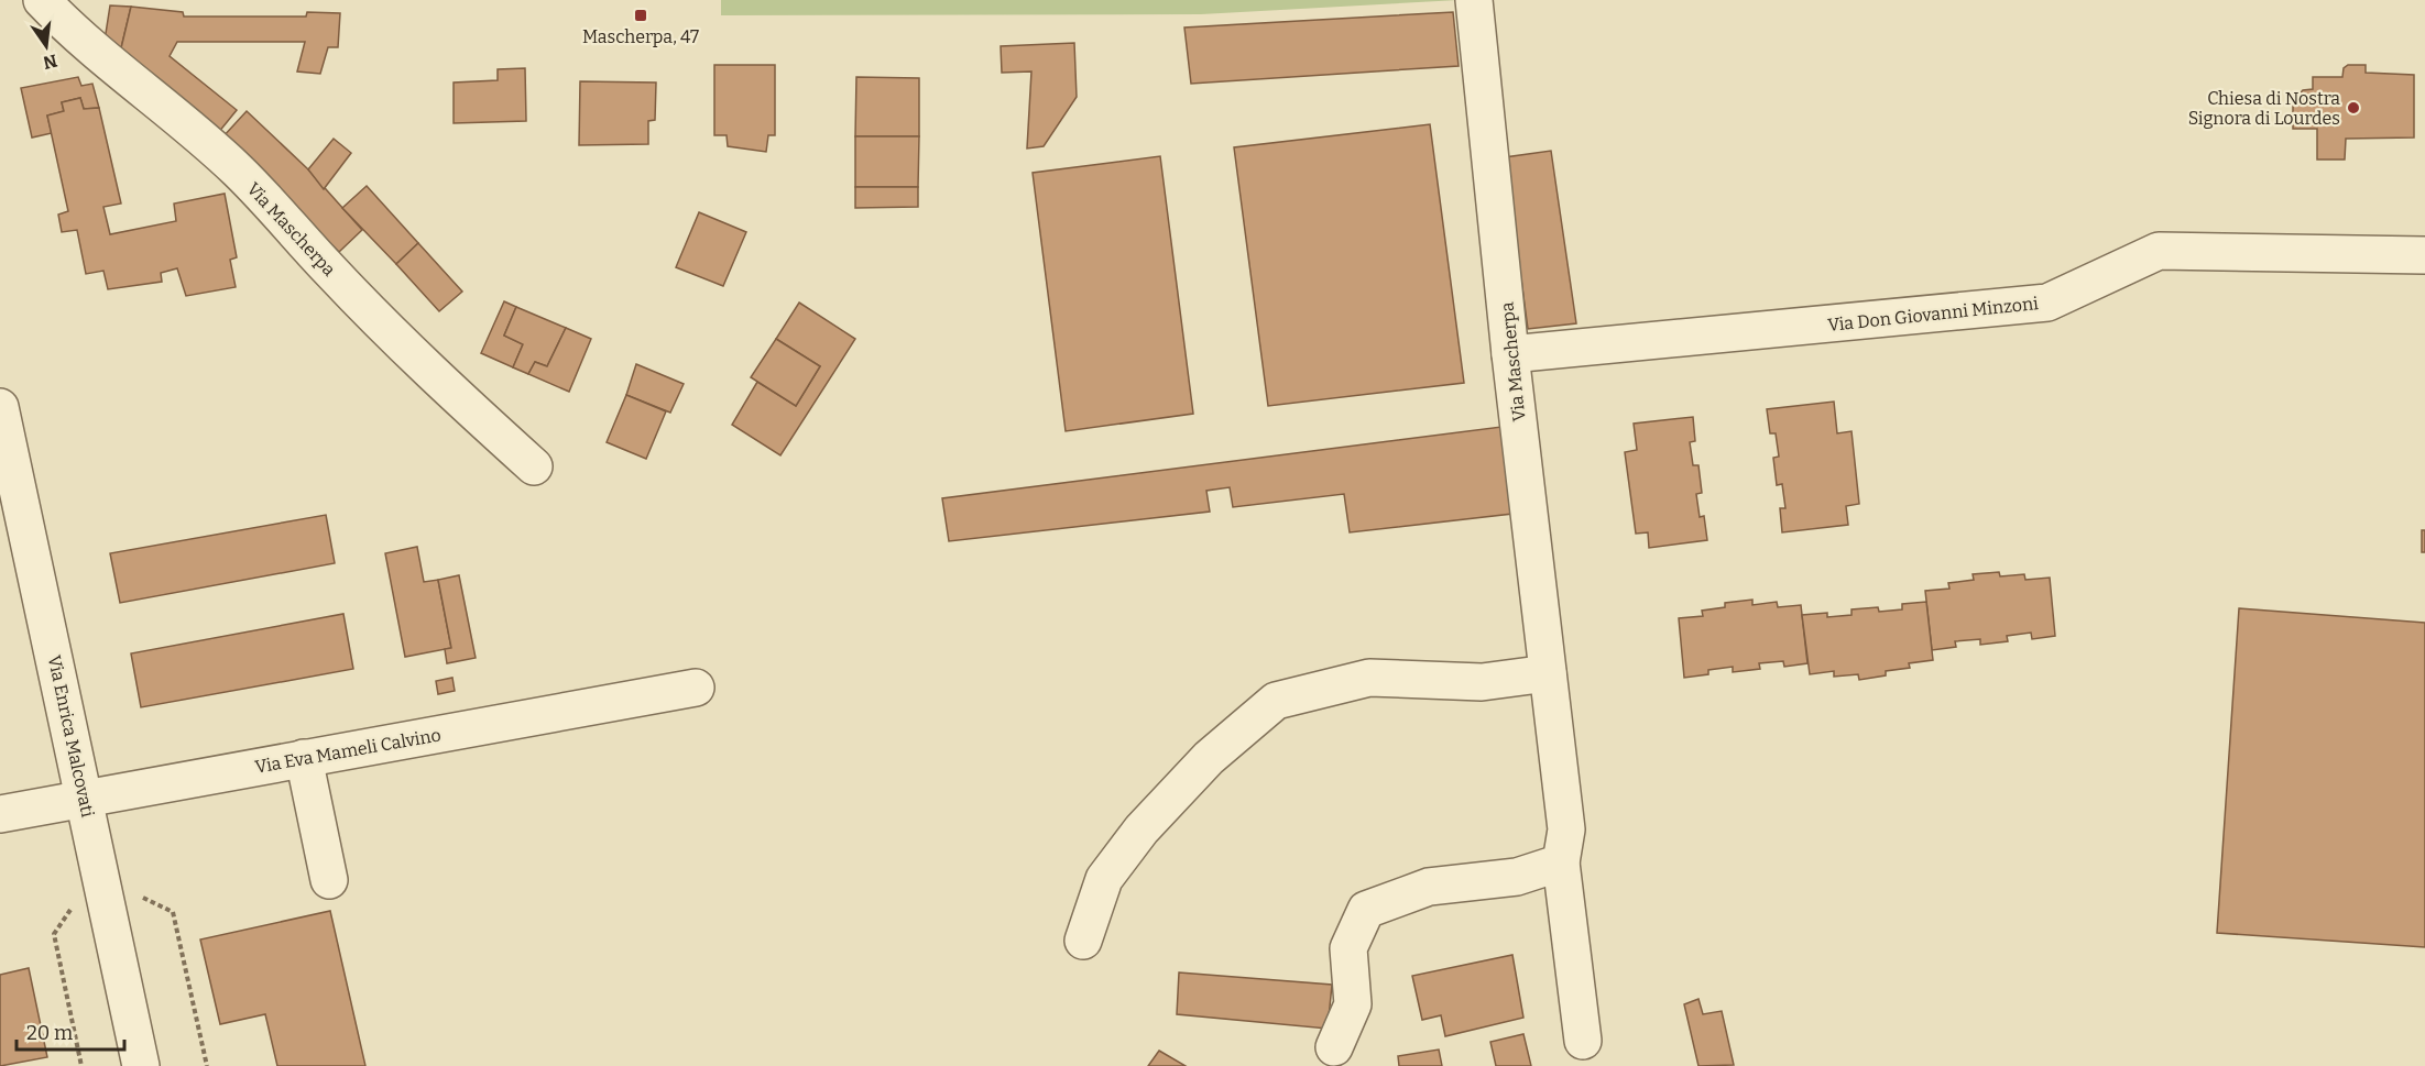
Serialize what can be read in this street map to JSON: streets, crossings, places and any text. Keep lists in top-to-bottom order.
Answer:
{
  "streets": {
    "street": [
      "Via Mascherpa",
      "Via Don Giovanni Minzoni",
      "Via Enrica Malcovati",
      "Via Eva Mameli Calvino"
    ]
  },
  "crossings": [
    ["Via Mascherpa", "Via Don Giovanni Minzoni"],
    ["Via Enrica Malcovati", "Via Eva Mameli Calvino"]
  ],
  "places": {
    "transit": ["Mascherpa, 47"],
    "other": ["Chiesa di Nostra Signora di Lourdes"]
  },
  "scale_bar": "20 m",
  "north": "bottom"
}
